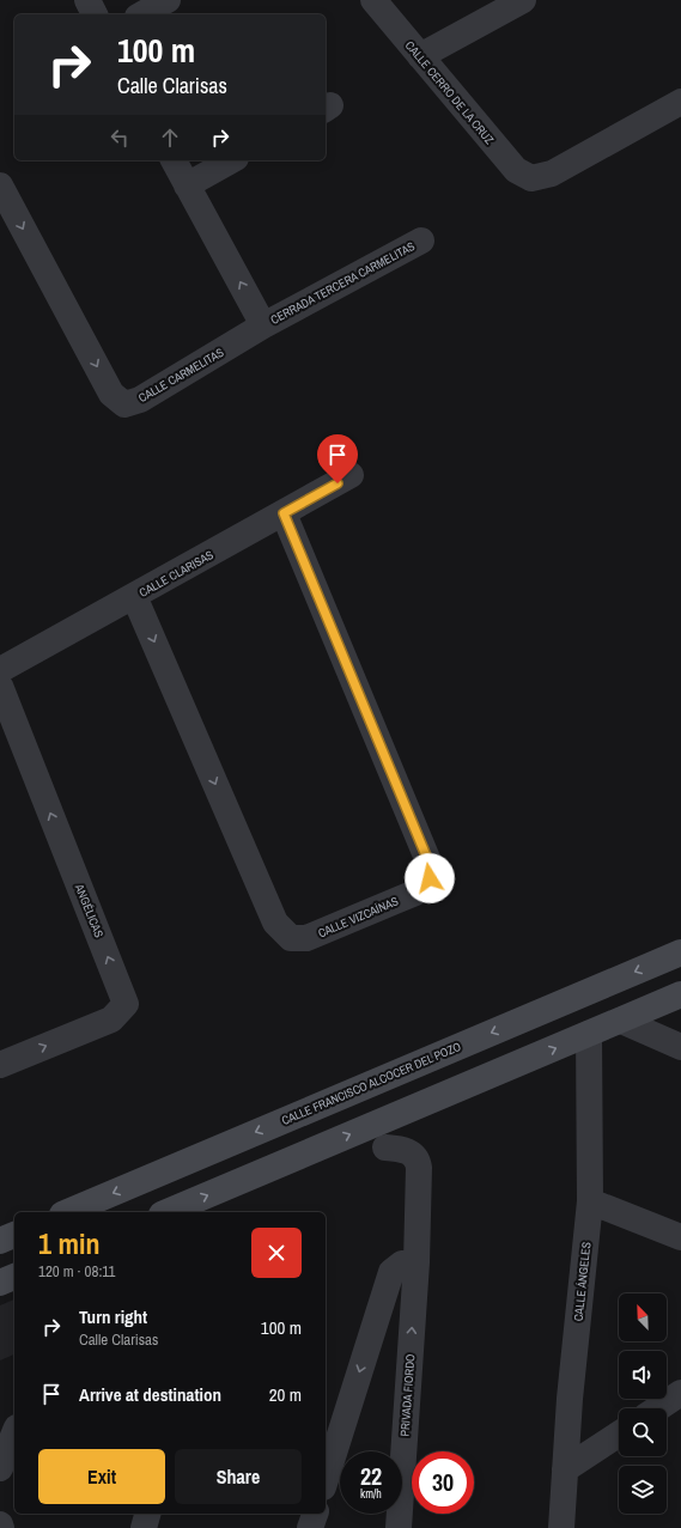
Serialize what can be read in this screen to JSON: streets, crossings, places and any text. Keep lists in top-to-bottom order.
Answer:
{
  "streets": {
    "street": [
      "CALLE CERRO DE LA CRUZ",
      "CERRADA TERCERA CARMELITAS",
      "CALLE CARMELITAS",
      "CALLE CLARISAS",
      "ANGÉLICAS",
      "CALLE VIZCAÍNAS",
      "CALLE FRANCISCO ALCOCER DEL POZO",
      "CALLE ÁNGELES",
      "PRIVADA FIORDO"
    ]
  },
  "crossings": [
    ["CERRADA TERCERA CARMELITAS", "CALLE CARMELITAS"],
    ["CALLE CLARISAS", "CALLE VIZCAÍNAS"]
  ],
  "north": "top left",
  "page": {
    "turn": ["100 m", "Calle Clarisas"],
    "heading": ["1 min", "120 m · 08:11"],
    "list": [
      {
        "name": "Turn right",
        "note": "Calle Clarisas",
        "value": "100 m"
      },
      {
        "name": "Arrive at destination",
        "value": "20 m"
      }
    ],
    "buttons": ["Exit", "Share"],
    "speed": "22 km/h",
    "limit": "30"
  }
}
